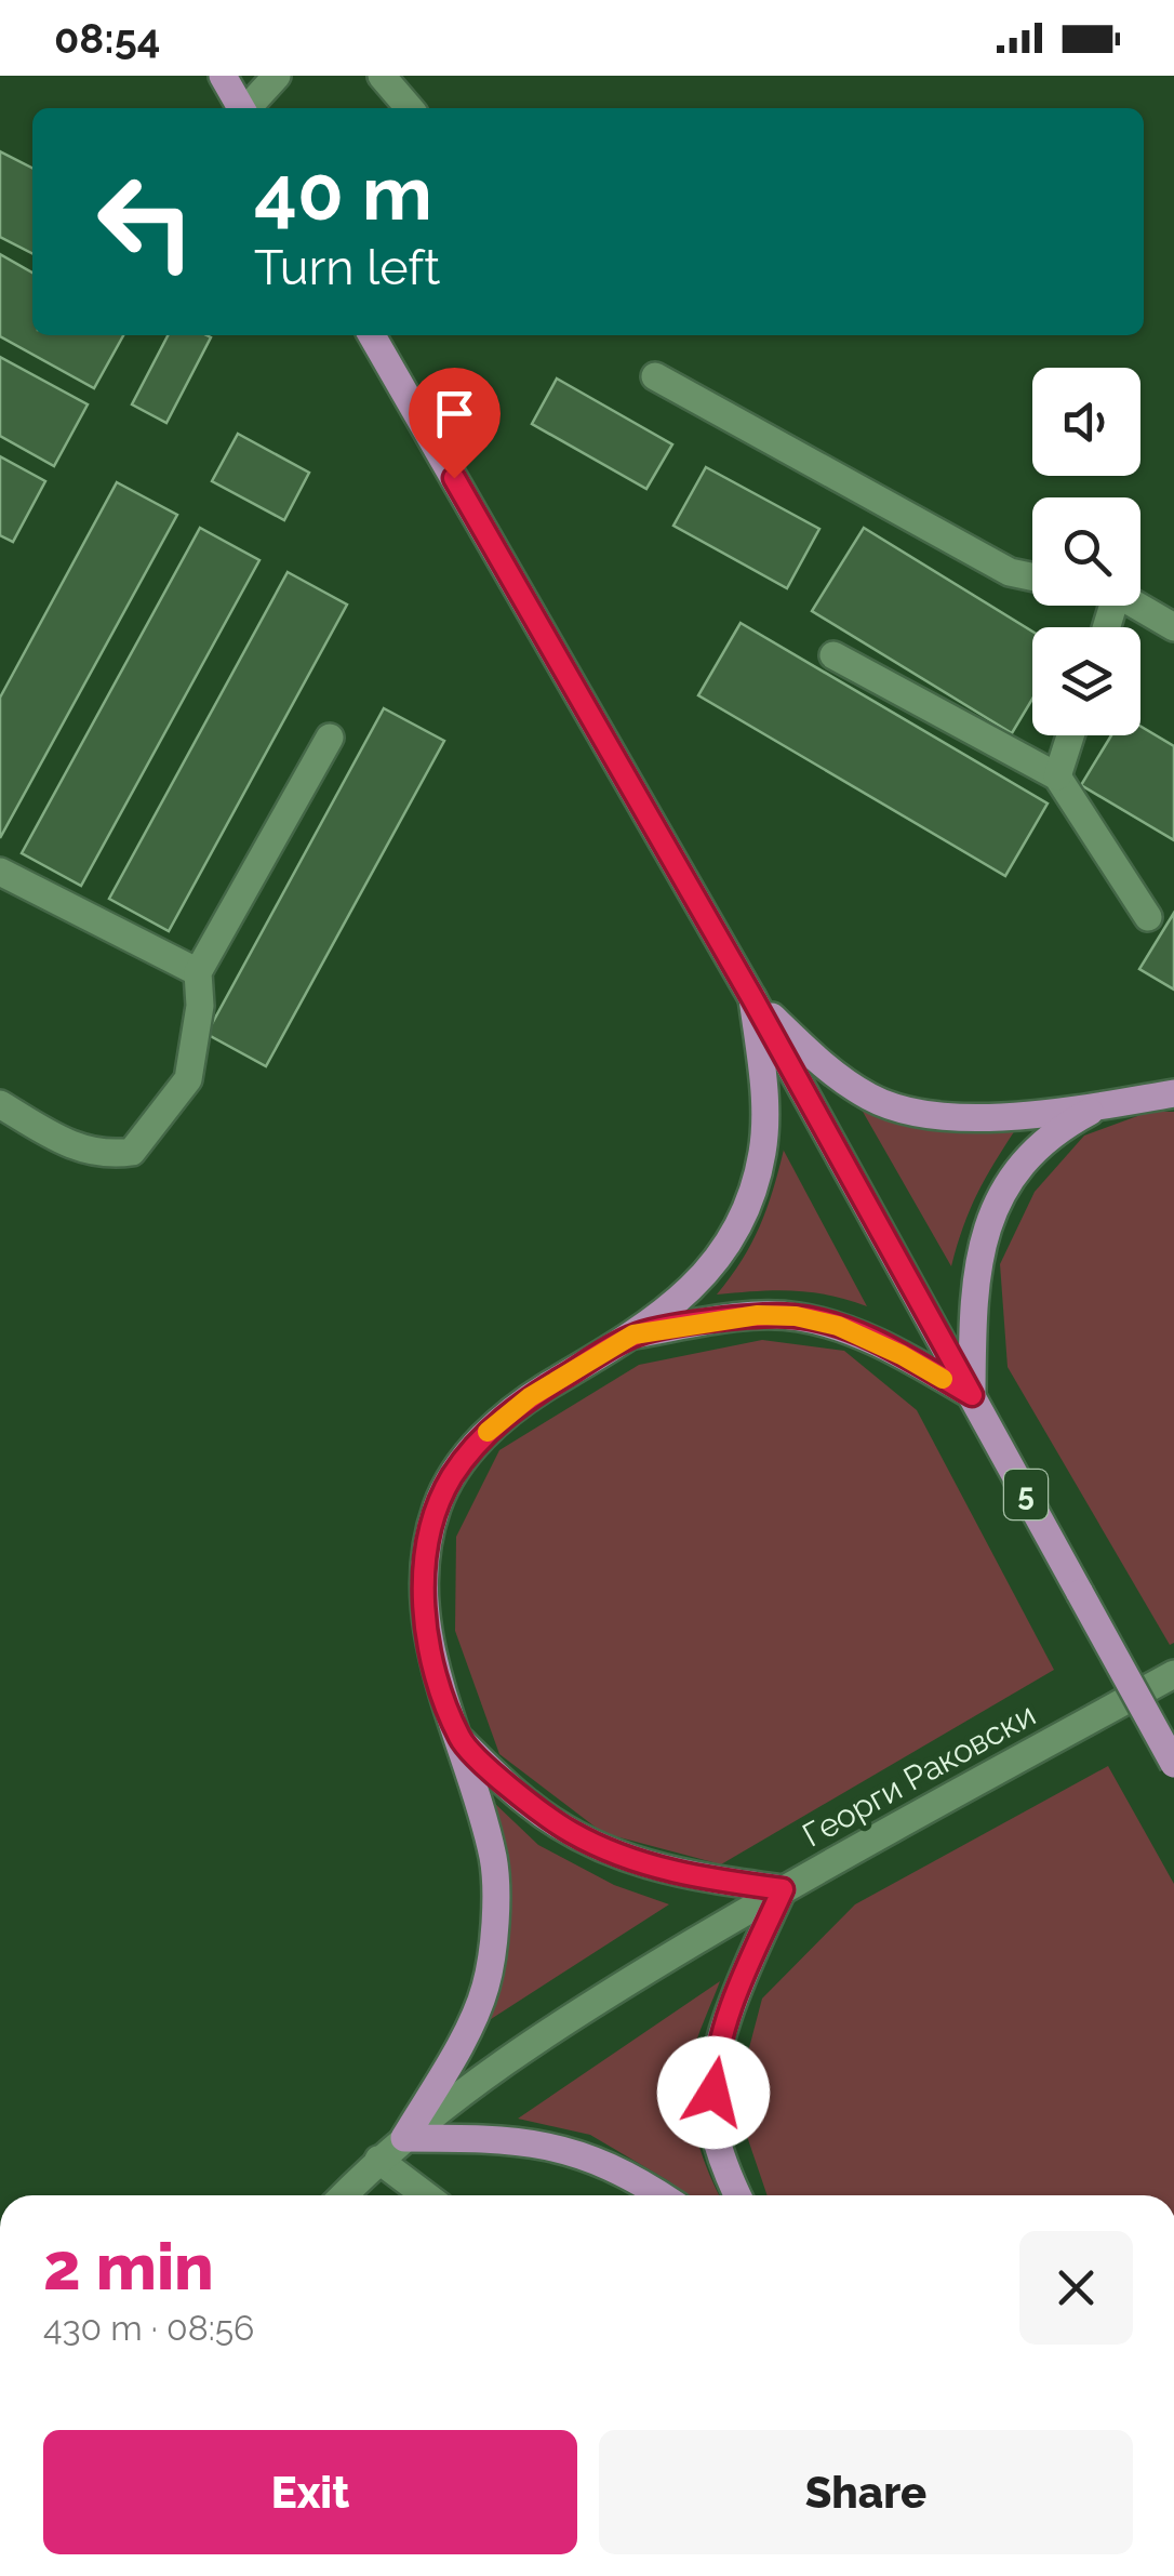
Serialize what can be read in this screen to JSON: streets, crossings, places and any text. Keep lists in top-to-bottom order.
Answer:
{
  "streets": {
    "main road": ["5"],
    "street": ["Георги Раковски"]
  },
  "page": {
    "status": "08:54",
    "turn": ["40 m", "Turn left"],
    "heading": ["2 min", "430 m · 08:56"],
    "buttons": ["Exit", "Share"]
  }
}
